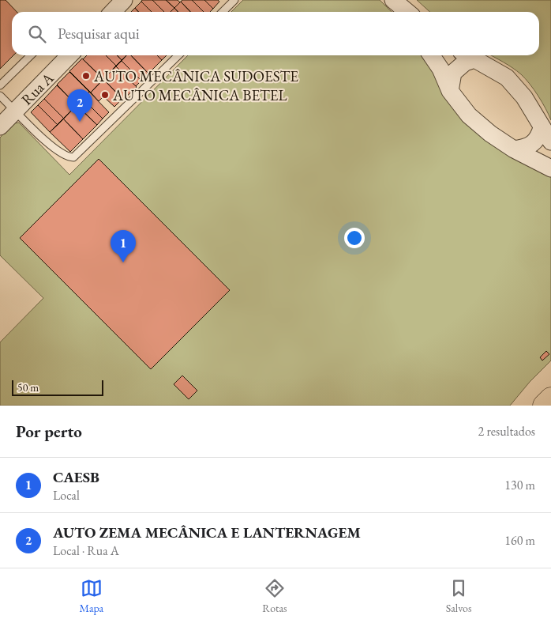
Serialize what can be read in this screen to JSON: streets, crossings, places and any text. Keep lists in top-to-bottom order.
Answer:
{
  "streets": {
    "street": ["Rua A"]
  },
  "places": ["AUTO MECÂNICA SUDOESTE", "AUTO MECÂNICA BETEL"],
  "scale_bar": "50 m",
  "page": {
    "search": "Pesquisar aqui",
    "pins": ["2", "1"],
    "scale": "50 m",
    "heading": ["Por perto", "2 resultados"],
    "list": [
      {
        "mark": "1",
        "name": "CAESB",
        "note": "Local",
        "value": "130 m"
      },
      {
        "mark": "2",
        "name": "AUTO ZEMA MECÂNICA E LANTERNAGEM",
        "note": "Local · Rua A",
        "value": "160 m"
      }
    ],
    "nav": ["Mapa", "Rotas", "Salvos"]
  }
}
